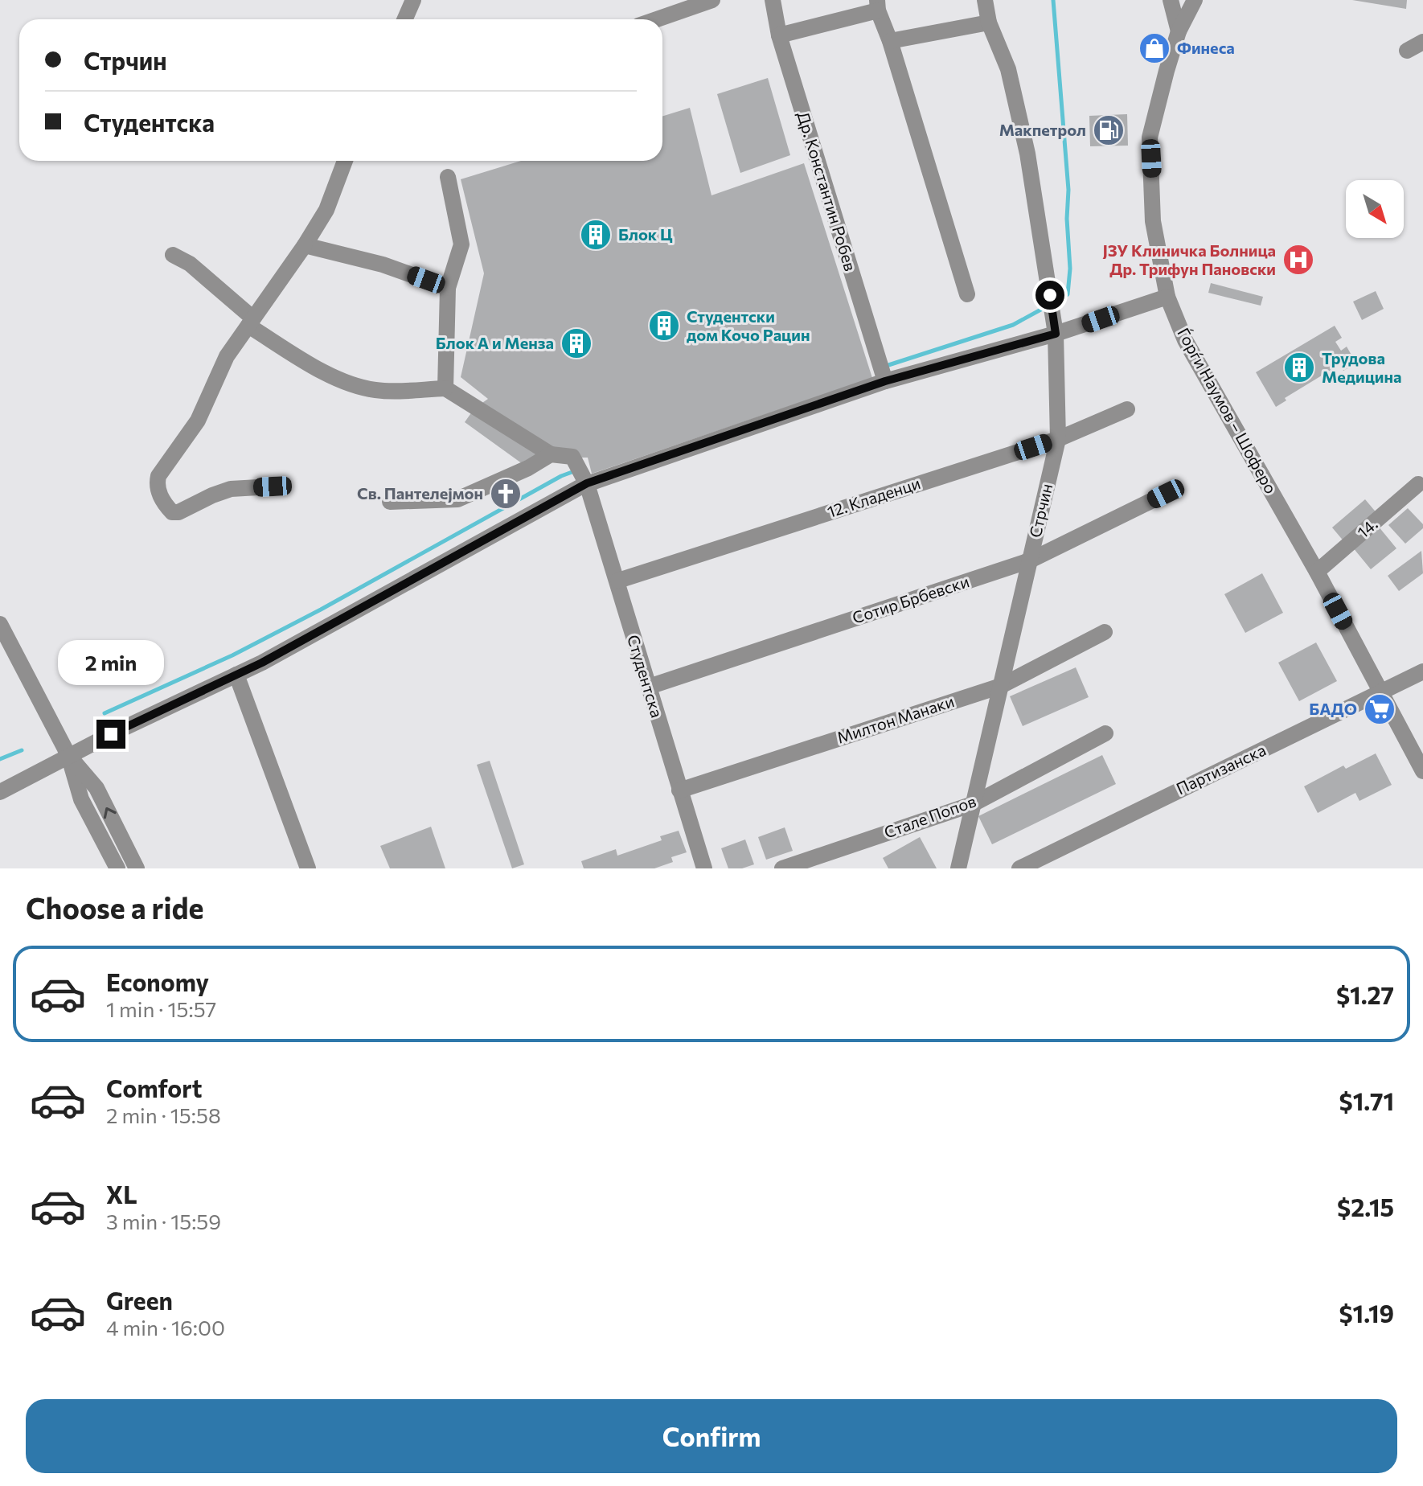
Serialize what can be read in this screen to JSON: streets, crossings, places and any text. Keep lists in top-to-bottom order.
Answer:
{
  "streets": {
    "street": [
      "Др. Константин Робев",
      "Ѓорѓи Наумов – Шоферо",
      "12. Кладенци",
      "Стрчин",
      "14.",
      "Сотир Брбевски",
      "Студентска",
      "Милтон Манаки",
      "Партизанска",
      "Стале Попов"
    ]
  },
  "crossings": [
    ["Ѓорѓи Наумов – Шоферо", "14."],
    ["Ѓорѓи Наумов – Шоферо", "Партизанска"],
    ["12. Кладенци", "Стрчин"],
    ["12. Кладенци", "Студентска"],
    ["Стрчин", "Сотир Брбевски"],
    ["Стрчин", "Милтон Манаки"],
    ["Стрчин", "Стале Попов"],
    ["Сотир Брбевски", "Студентска"],
    ["Студентска", "Милтон Манаки"]
  ],
  "places": {
    "shop": ["Финеса"],
    "fuel station": ["Макпетрол"],
    "building": [
      "Блок Ц",
      "Студентски дом Кочо Рацин",
      "Блок А и Менза",
      "Трудова Медицина"
    ],
    "hospital": ["ЈЗУ Клиничка Болница Др. Трифун Пановски"],
    "church": ["Св. Пантелејмон"],
    "supermarket": ["БАДО"]
  },
  "north": "bottom right",
  "page": {
    "banner": ["Стрчин", "Студентска"],
    "bubble": "2 min",
    "heading": "Choose a ride",
    "list": [
      {
        "name": "Economy",
        "note": "1 min · 15:57",
        "value": "$1.27"
      },
      {
        "name": "Comfort",
        "note": "2 min · 15:58",
        "value": "$1.71"
      },
      {
        "name": "XL",
        "note": "3 min · 15:59",
        "value": "$2.15"
      },
      {
        "name": "Green",
        "note": "4 min · 16:00",
        "value": "$1.19"
      }
    ],
    "buttons": "Confirm"
  }
}
